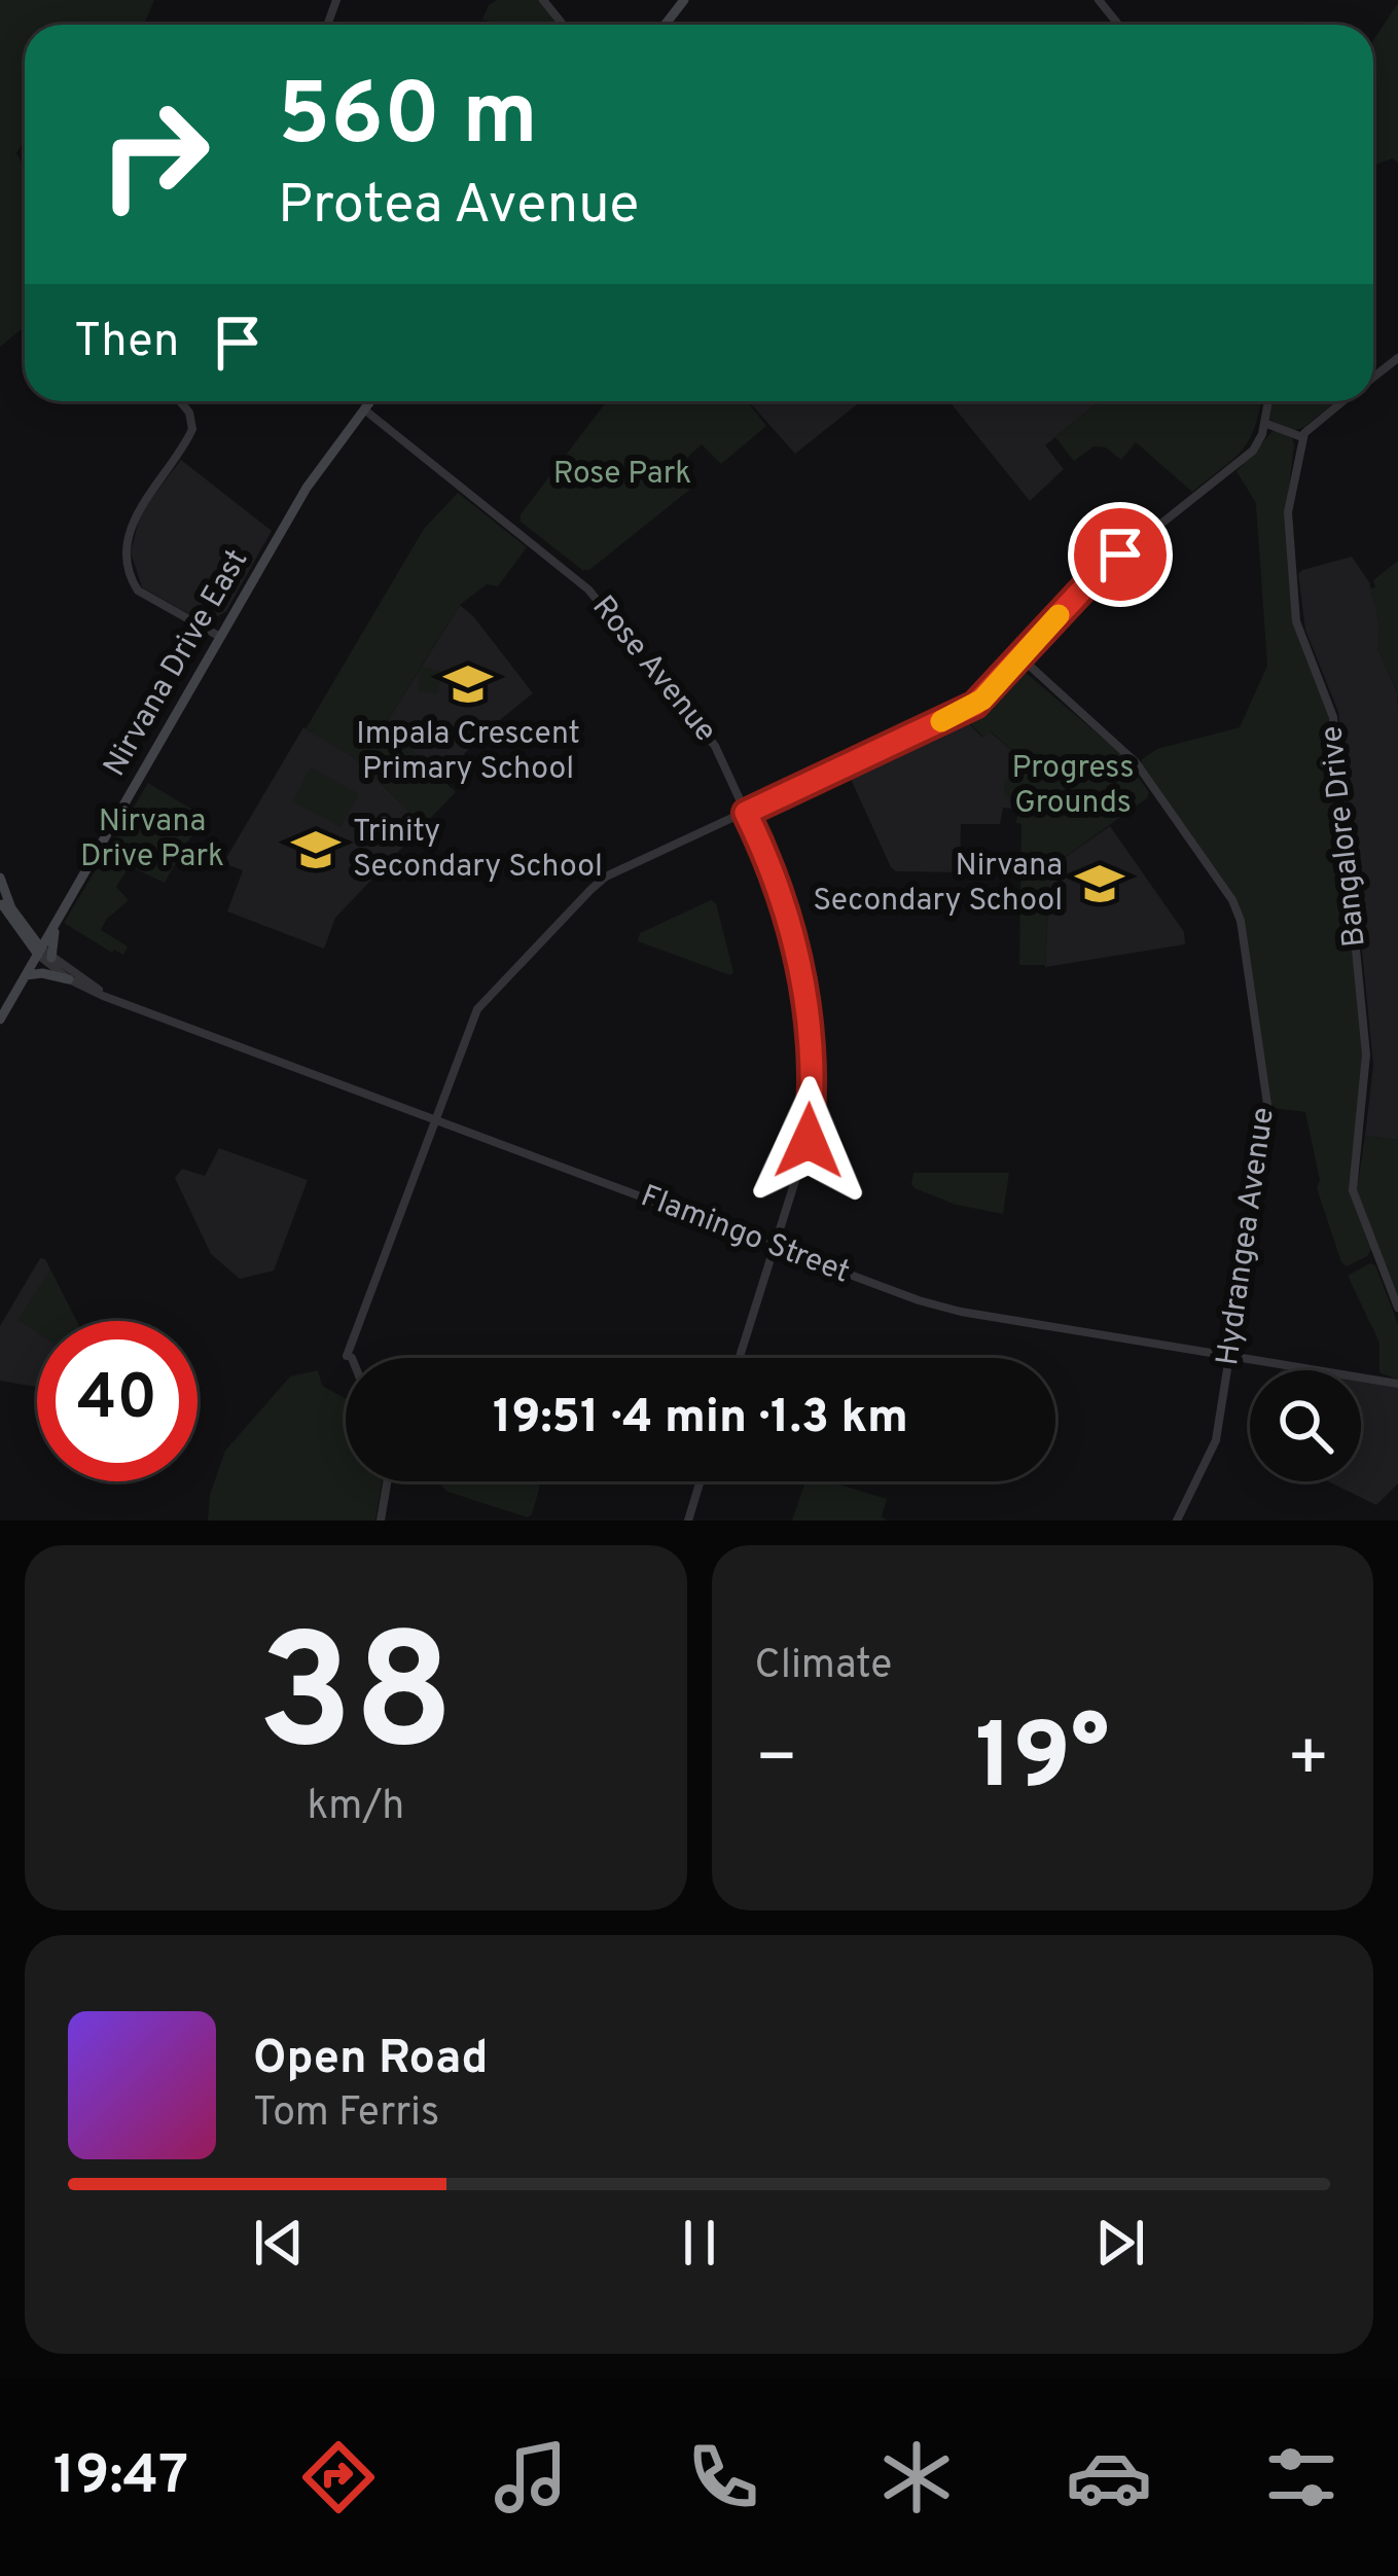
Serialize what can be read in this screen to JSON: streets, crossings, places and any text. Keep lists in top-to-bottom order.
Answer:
{
  "streets": {
    "main road": ["Nirvana Drive East"],
    "street": [
      "Rose Avenue",
      "Bangalore Drive",
      "Flamingo Street",
      "Hydrangea Avenue"
    ]
  },
  "crossings": [
    ["Nirvana Drive East", "Rose Avenue"],
    ["Nirvana Drive East", "Flamingo Street"],
    ["Rose Avenue", "Flamingo Street"],
    ["Flamingo Street", "Hydrangea Avenue"]
  ],
  "parks": ["Rose Park", "Progress Grounds", "Nirvana Drive Park"],
  "places": {
    "school or university": ["Impala Crescent Primary School", "Trinity Secondary School", "Nirvana Secondary School"]
  },
  "page": {
    "turn": ["560 m", "Protea Avenue"],
    "then": "Then",
    "limit": "40",
    "trip": "19:51 · 4 min · 1.3 km",
    "tile": [
      ["38", "km/h"],
      "Climate"
    ],
    "heat": ["−", "19°", "+"],
    "song": ["Open Road", "Tom Ferris"],
    "tabs": "19:47"
  }
}
